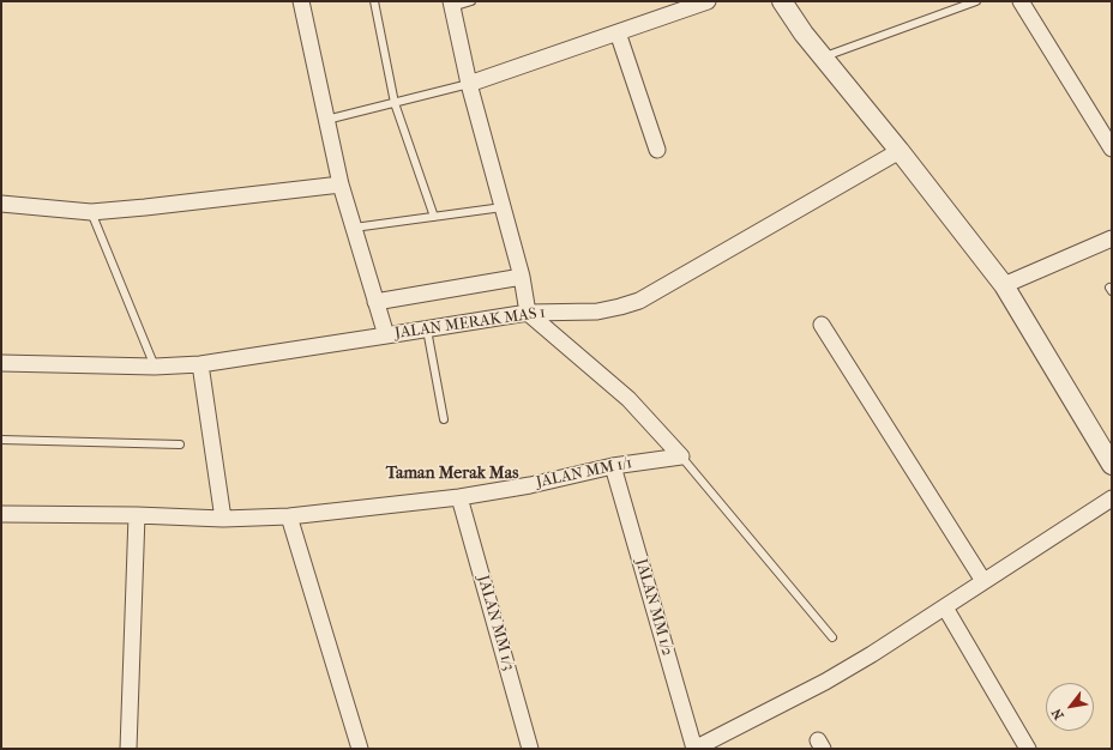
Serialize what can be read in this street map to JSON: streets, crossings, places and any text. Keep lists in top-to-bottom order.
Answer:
{
  "streets": {
    "street": [
      "JALAN MERAK MAS 1",
      "JALAN MM 1/1",
      "JALAN MM 1/2",
      "JALAN MM 1/3"
    ]
  },
  "crossings": [
    ["JALAN MM 1/1", "JALAN MM 1/2"],
    ["JALAN MM 1/1", "JALAN MM 1/3"]
  ],
  "districts": ["Taman Merak Mas"],
  "north": "bottom left"
}
